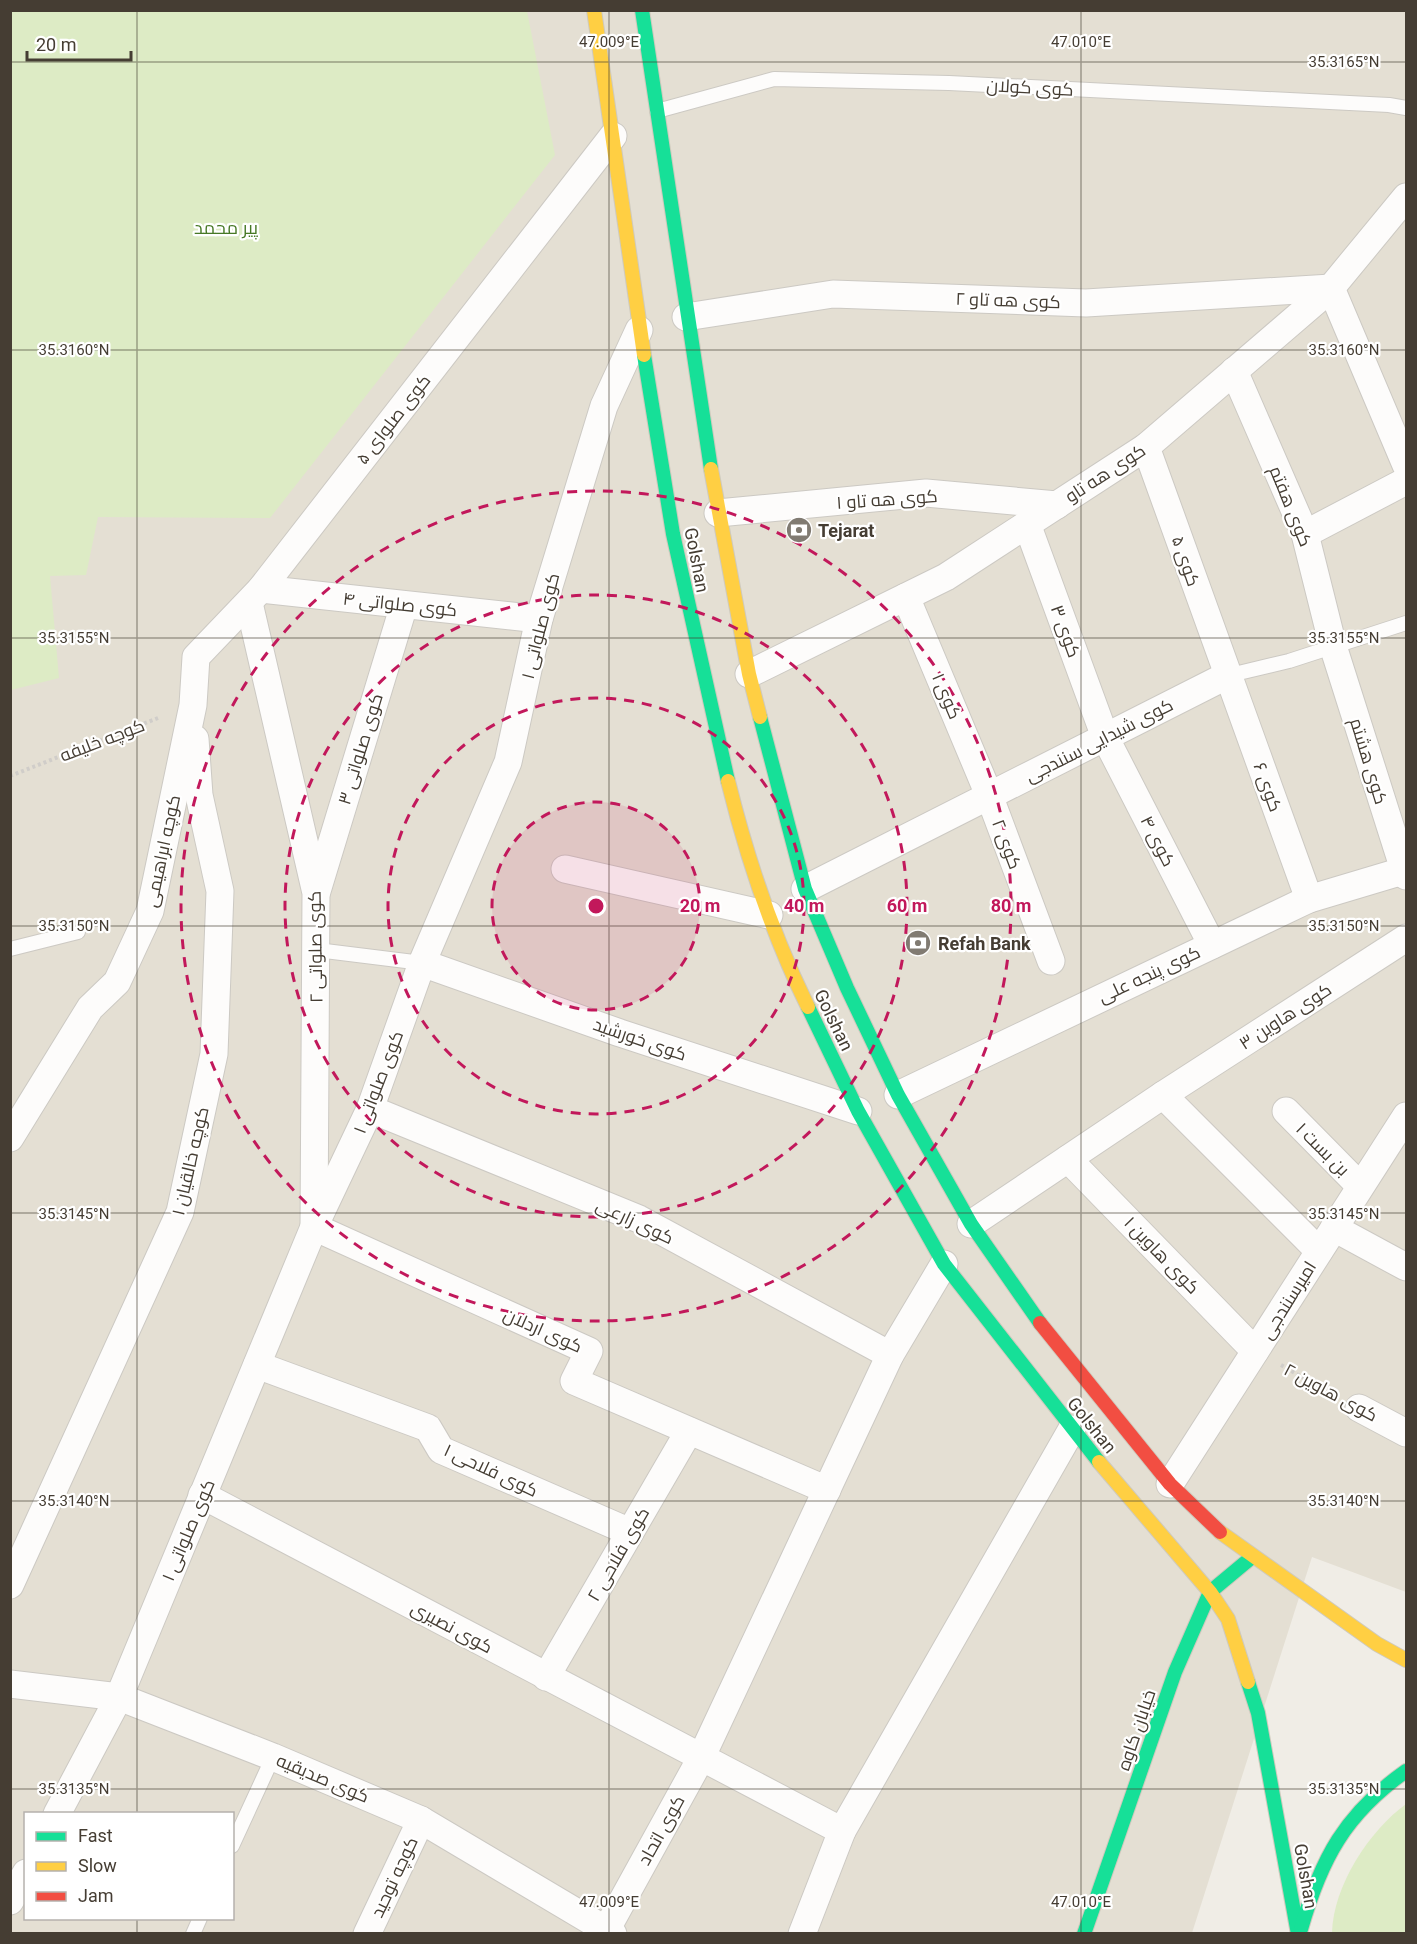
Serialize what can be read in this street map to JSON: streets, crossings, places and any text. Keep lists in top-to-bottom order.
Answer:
{
  "streets": {
    "main road": ["Golshan", "خیابان کاوه"],
    "street": [
      "کوی هه تاو ۲",
      "کوی صلوای ۵",
      "کوی هه تاو",
      "کوی هه تاو ۱",
      "کوی هفتم",
      "کوی ۵",
      "کوی صلواتی ۴",
      "کوی صلواتی ۱",
      "کوی ۳",
      "کوی ۱",
      "کوی شیدایی سنندجی",
      "کوی صلواتی ۳",
      "کوی هشتم",
      "کوی ۶",
      "کوی ۴",
      "کوی ۲",
      "کوچه ابراهیمی",
      "کوی صلواتی ۲",
      "کوی پنجه علی",
      "کوی هاوین ۳",
      "کوی خورشید",
      "بن بست ۱",
      "کوچه خالقیان ۱",
      "کوی زارعی",
      "کوی هاوین ۱",
      "امیرسنندجی",
      "کوی اردلان",
      "کوی هاوین ۲",
      "کوی فلاحی ۱",
      "کوی فلاحی ۲",
      "کوی نصیری",
      "کوی صدیقیه",
      "کوی اتحاد",
      "کوچه توحید"
    ],
    "lane": ["کوی کولان"],
    "path": ["کوچه خلیفه"]
  },
  "crossings": [
    ["کوی کولان", "Golshan"],
    ["کوی هه تاو ۲", "کوی هه تاو"],
    ["کوی هه تاو ۲", "Golshan"],
    ["کوی صلوای ۵", "Golshan"],
    ["کوی صلوای ۵", "کوی صلواتی ۴"],
    ["کوی صلوای ۵", "کوچه خلیفه"],
    ["کوی صلوای ۵", "کوچه ابراهیمی"],
    ["کوی صلوای ۵", "کوی صلواتی ۲"],
    ["کوی صلوای ۵", "کوچه خالقیان ۱"],
    ["کوی هه تاو", "کوی هه تاو ۱"],
    ["کوی هه تاو", "کوی هفتم"],
    ["کوی هه تاو", "Golshan"],
    ["کوی هه تاو", "کوی ۵"],
    ["کوی هه تاو", "کوی ۳"],
    ["کوی هه تاو", "کوی ۱"],
    ["کوی هه تاو ۱", "Golshan"],
    ["کوی هفتم", "کوی شیدایی سنندجی"],
    ["کوی هفتم", "کوی هشتم"],
    ["Golshan", "کوی صلواتی ۱"],
    ["Golshan", "کوی شیدایی سنندجی"],
    ["Golshan", "کوی پنجه علی"],
    ["Golshan", "کوی هاوین ۳"],
    ["Golshan", "کوی خورشید"],
    ["Golshan", "امیرسنندجی"],
    ["Golshan", "خیابان کاوه"],
    ["Golshan", "کوی اتحاد"],
    ["کوی ۵", "کوی شیدایی سنندجی"],
    ["کوی ۵", "کوی ۶"],
    ["کوی صلواتی ۴", "کوی صلواتی ۱"],
    ["کوی صلواتی ۴", "کوی صلواتی ۳"],
    ["کوی صلواتی ۴", "کوی صلواتی ۲"],
    ["کوی صلواتی ۱", "کوی صلواتی ۲"],
    ["کوی صلواتی ۱", "کوی خورشید"],
    ["کوی صلواتی ۱", "کوی زارعی"],
    ["کوی صلواتی ۱", "کوی اردلان"],
    ["کوی صلواتی ۱", "کوی فلاحی ۱"],
    ["کوی صلواتی ۱", "کوی نصیری"],
    ["کوی صلواتی ۱", "کوی صدیقیه"],
    ["کوی ۳", "کوی شیدایی سنندجی"],
    ["کوی ۳", "کوی ۴"],
    ["کوی ۱", "کوی شیدایی سنندجی"],
    ["کوی ۱", "کوی ۲"],
    ["کوچه خلیفه", "کوچه ابراهیمی"],
    ["کوچه خلیفه", "کوچه خالقیان ۱"],
    ["کوی شیدایی سنندجی", "کوی هشتم"],
    ["کوی شیدایی سنندجی", "کوی ۶"],
    ["کوی شیدایی سنندجی", "کوی ۴"],
    ["کوی شیدایی سنندجی", "کوی ۲"],
    ["کوی صلواتی ۳", "کوی صلواتی ۲"],
    ["کوی هشتم", "کوی پنجه علی"],
    ["کوی ۶", "کوی پنجه علی"],
    ["کوی ۴", "کوی پنجه علی"],
    ["کوچه ابراهیمی", "کوچه خالقیان ۱"],
    ["کوی صلواتی ۲", "کوی اردلان"],
    ["کوی هاوین ۳", "کوی هاوین ۱"],
    ["بن بست ۱", "امیرسنندجی"],
    ["کوی زارعی", "کوی اتحاد"],
    ["کوی هاوین ۱", "امیرسنندجی"],
    ["کوی هاوین ۱", "کوی هاوین ۲"],
    ["امیرسنندجی", "کوی هاوین ۲"],
    ["کوی اردلان", "کوی فلاحی ۲"],
    ["کوی اردلان", "کوی اتحاد"],
    ["کوی فلاحی ۱", "کوی فلاحی ۲"],
    ["کوی فلاحی ۲", "کوی نصیری"],
    ["کوی نصیری", "کوی اتحاد"],
    ["کوی صدیقیه", "کوی اتحاد"],
    ["کوی صدیقیه", "کوچه توحید"]
  ],
  "parks": ["پیر محمد"],
  "places": {
    "bank": ["Tejarat", "Refah Bank"]
  },
  "legend": ["Fast", "Slow", "Jam"],
  "scale_bar": "20 m",
  "coordinates": [
    "47.009°E",
    "47.010°E",
    "35.3165°N",
    "35.3160°N",
    "35.3155°N",
    "35.3150°N",
    "35.3145°N",
    "35.3140°N",
    "35.3135°N"
  ],
  "rings": [
    "20 m",
    "40 m",
    "60 m",
    "80 m"
  ]
}
